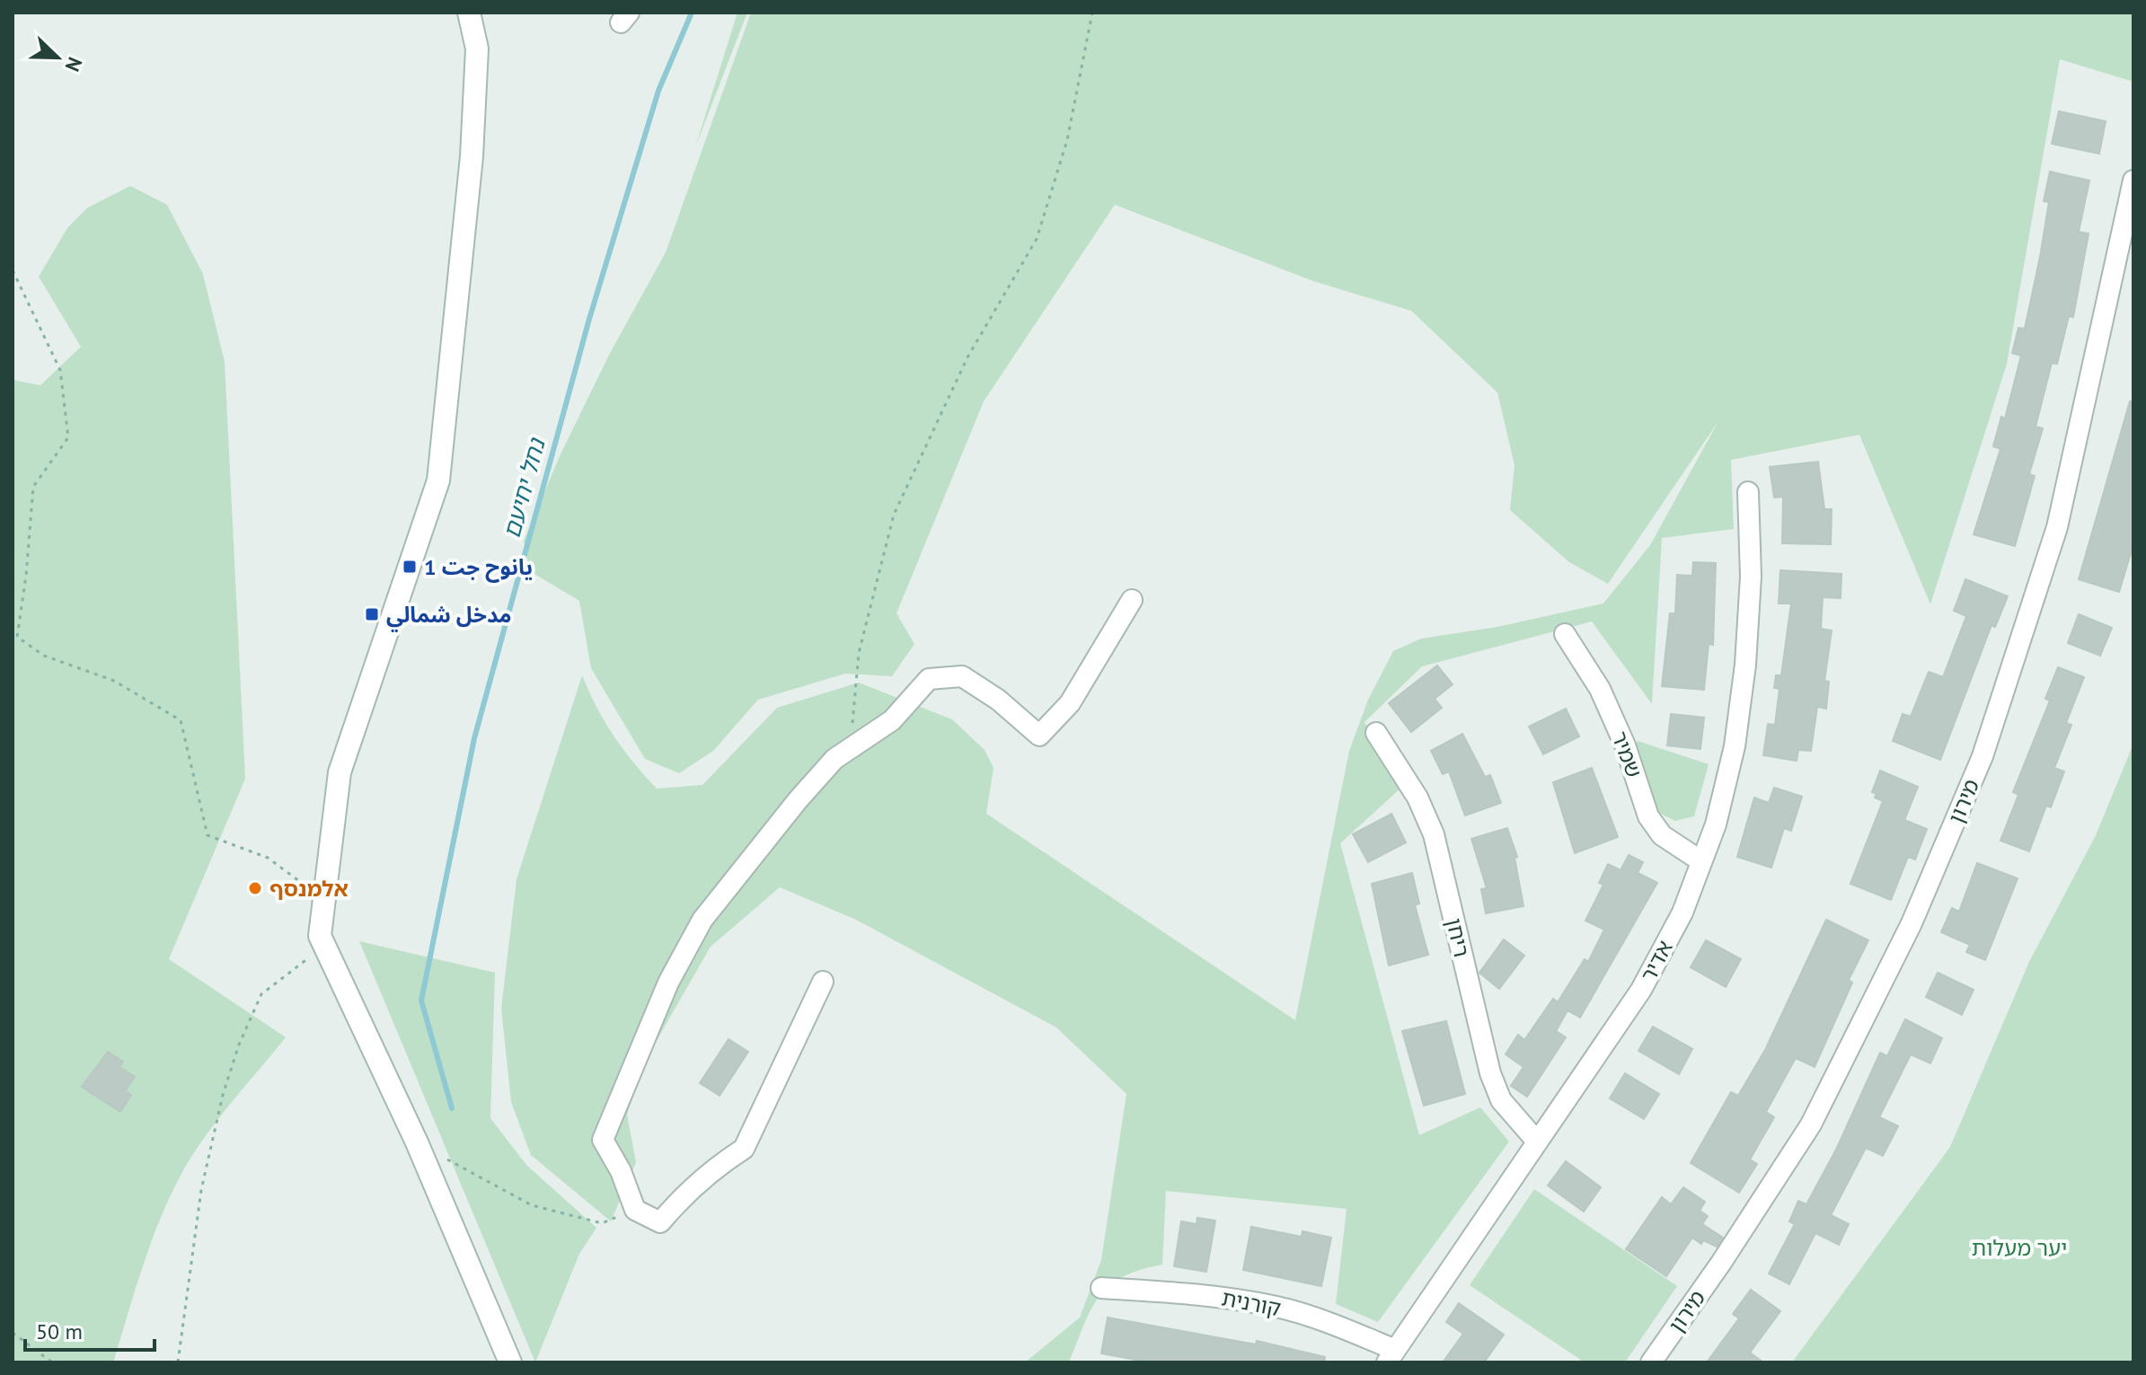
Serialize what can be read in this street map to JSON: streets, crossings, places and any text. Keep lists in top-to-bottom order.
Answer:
{
  "streets": {
    "street": [
      "שמיר",
      "מירון",
      "ריחן",
      "אדיר",
      "קורנית"
    ]
  },
  "crossings": [
    ["שמיר", "אדיר"],
    ["ריחן", "אדיר"],
    ["אדיר", "קורנית"]
  ],
  "water": ["נחל יחיעם"],
  "parks": ["יער מעלות"],
  "places": {
    "transit": ["يانوح جت 1", "مدخل شمالي"],
    "other": ["אלמנסף"]
  },
  "scale_bar": "50 m",
  "north": "bottom right"
}
